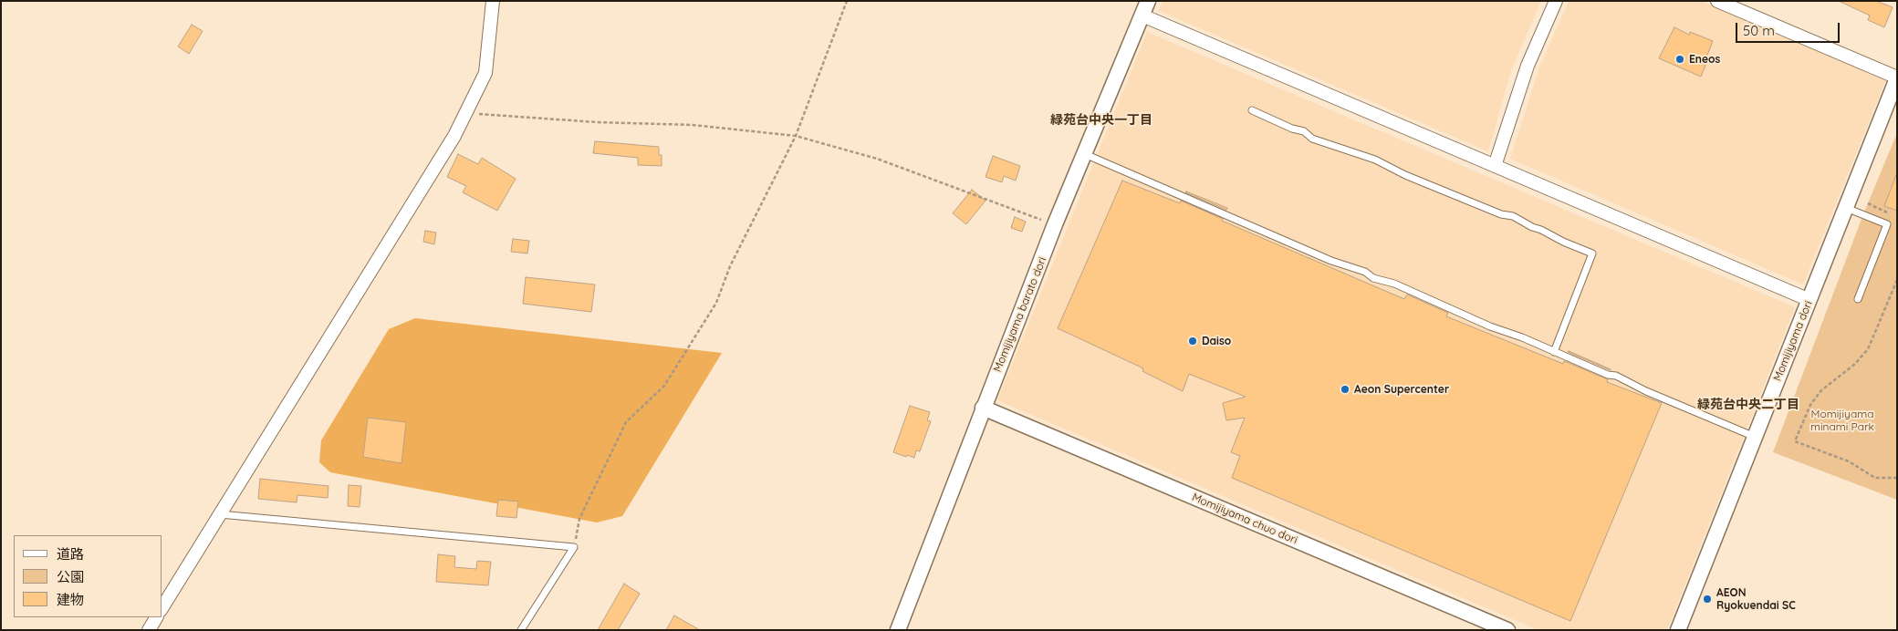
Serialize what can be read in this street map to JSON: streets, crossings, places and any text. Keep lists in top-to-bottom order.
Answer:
{
  "streets": {
    "street": ["Momijiyama barato dori", "Momijiyama dori", "Momijiyama chuo dori"]
  },
  "crossings": [
    ["Momijiyama barato dori", "Momijiyama chuo dori"]
  ],
  "districts": ["緑苑台中央一丁目", "緑苑台中央二丁目"],
  "parks": ["Momijiyama minami Park"],
  "places": [
    "Eneos",
    "Daiso",
    "Aeon Supercenter",
    "AEON Ryokuendai SC"
  ],
  "legend": ["道路", "公園", "建物"],
  "scale_bar": "50 m"
}
